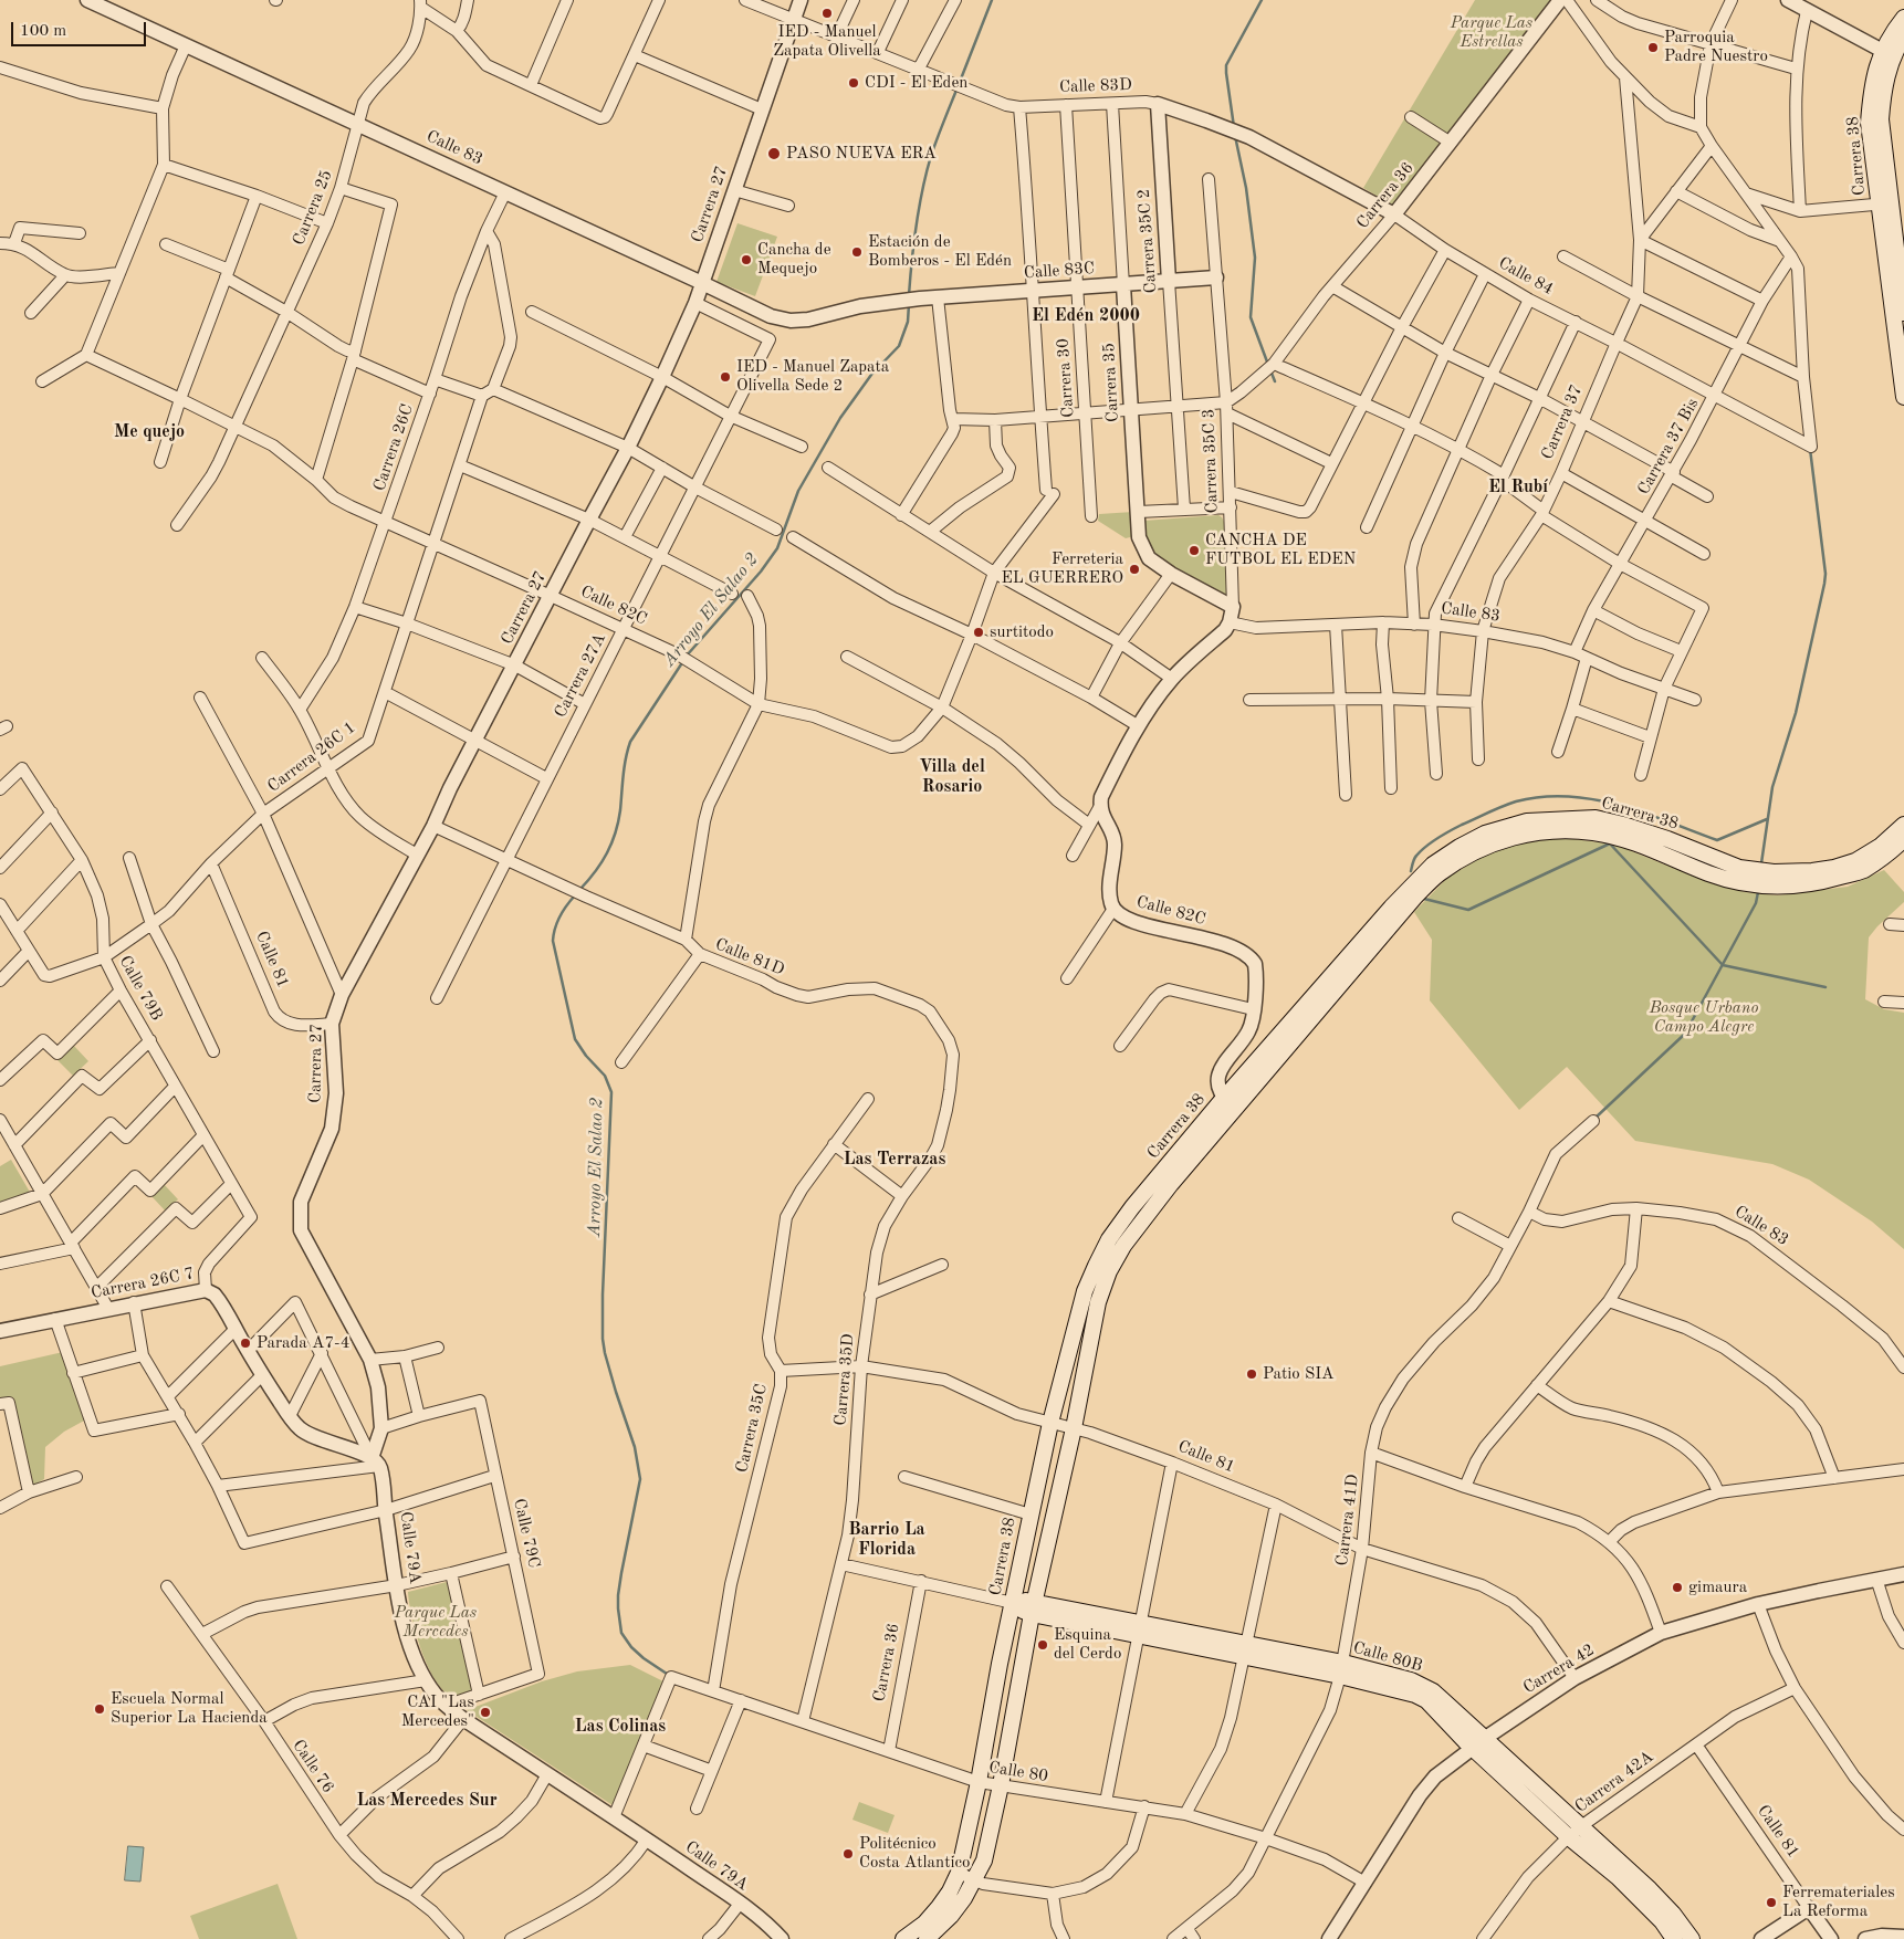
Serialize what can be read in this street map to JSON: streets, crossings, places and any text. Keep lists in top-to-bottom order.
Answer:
{
  "streets": {
    "main road": ["Carrera 38", "Calle 80B"],
    "street": [
      "Calle 83D",
      "Calle 83",
      "Carrera 36",
      "Carrera 27",
      "Carrera 25",
      "Carrera 35C 2",
      "Calle 83C",
      "Calle 84",
      "Carrera 30",
      "Carrera 35",
      "Carrera 37",
      "Carrera 37 Bis",
      "Carrera 26C",
      "Carrera 35C 3",
      "Calle 82C",
      "Carrera 27A",
      "Carrera 26C 1",
      "Calle 81D",
      "Calle 81",
      "Calle 79B",
      "Carrera 26C 7",
      "Carrera 35D",
      "Carrera 35C",
      "Carrera 41D",
      "Calle 79C",
      "Calle 79A",
      "Carrera 42",
      "Calle 76",
      "Calle 80",
      "Carrera 42A"
    ]
  },
  "crossings": [
    ["Calle 83D", "Carrera 35C 2"],
    ["Calle 83D", "Calle 84"],
    ["Calle 83D", "Carrera 30"],
    ["Calle 83D", "Carrera 35"],
    ["Calle 83", "Carrera 27"],
    ["Calle 83", "Carrera 25"],
    ["Calle 83", "Calle 83C"],
    ["Calle 83", "Carrera 37"],
    ["Calle 83", "Carrera 37 Bis"],
    ["Calle 83", "Carrera 26C"],
    ["Calle 83", "Carrera 35C 3"],
    ["Calle 83", "Carrera 41D"],
    ["Carrera 38", "Calle 81"],
    ["Carrera 38", "Calle 80B"],
    ["Carrera 38", "Calle 80"],
    ["Carrera 36", "Calle 84"],
    ["Carrera 36", "Carrera 35C 3"],
    ["Carrera 36", "Calle 80B"],
    ["Carrera 36", "Calle 80"],
    ["Carrera 27", "Calle 82C"],
    ["Carrera 27", "Carrera 27A"],
    ["Carrera 27", "Calle 81D"],
    ["Carrera 27", "Calle 81"],
    ["Carrera 25", "Calle 82C"],
    ["Carrera 35C 2", "Calle 83C"],
    ["Calle 83C", "Carrera 30"],
    ["Calle 83C", "Carrera 35"],
    ["Calle 83C", "Carrera 35C 3"],
    ["Calle 84", "Carrera 37"],
    ["Calle 84", "Carrera 37 Bis"],
    ["Carrera 26C", "Calle 82C"],
    ["Calle 82C", "Carrera 27A"],
    ["Calle 82C", "Carrera 26C 1"],
    ["Carrera 27A", "Calle 81D"],
    ["Carrera 26C 1", "Calle 81"],
    ["Carrera 26C 1", "Calle 79B"],
    ["Calle 81D", "Carrera 35D"],
    ["Calle 81", "Carrera 35D"],
    ["Calle 81", "Carrera 35C"],
    ["Calle 81", "Carrera 41D"],
    ["Calle 81", "Carrera 42"],
    ["Calle 81", "Carrera 42A"],
    ["Calle 79B", "Carrera 26C 7"],
    ["Carrera 35D", "Calle 80B"],
    ["Carrera 35D", "Calle 80"],
    ["Carrera 35C", "Calle 80"],
    ["Carrera 41D", "Calle 80B"],
    ["Carrera 41D", "Calle 80"],
    ["Calle 80B", "Carrera 42"],
    ["Calle 80B", "Carrera 42A"],
    ["Carrera 42", "Calle 80"]
  ],
  "districts": [
    "El Edén 2000",
    "Me quejo",
    "El Rubí",
    "Villa del Rosario",
    "Las Terrazas",
    "Barrio La Florida",
    "Las Colinas",
    "Las Mercedes Sur"
  ],
  "water": ["Arroyo El Salao 2"],
  "parks": ["Parque Las Estrellas", "Bosque Urbano Campo Alegre", "Parque Las Mercedes"],
  "places": [
    "IED - Manuel Zapata Olivella",
    "Parroquia Padre Nuestro",
    "CDI - El Eden",
    "PASO NUEVA ERA",
    "Estación de Bomberos - El Edén",
    "Cancha de Mequejo",
    "IED - Manuel Zapata Olivella Sede 2",
    "CANCHA DE FUTBOL EL EDEN",
    "Ferreteria EL GUERRERO",
    "surtitodo",
    "Parada A7-4",
    "Patio SIA",
    "gimaura",
    "Esquina del Cerdo",
    "Escuela Normal Superior La Hacienda",
    "CAI \"Las Mercedes\"",
    "Politécnico Costa Atlantico",
    "Ferremateriales La Reforma"
  ],
  "scale_bar": "100 m"
}
